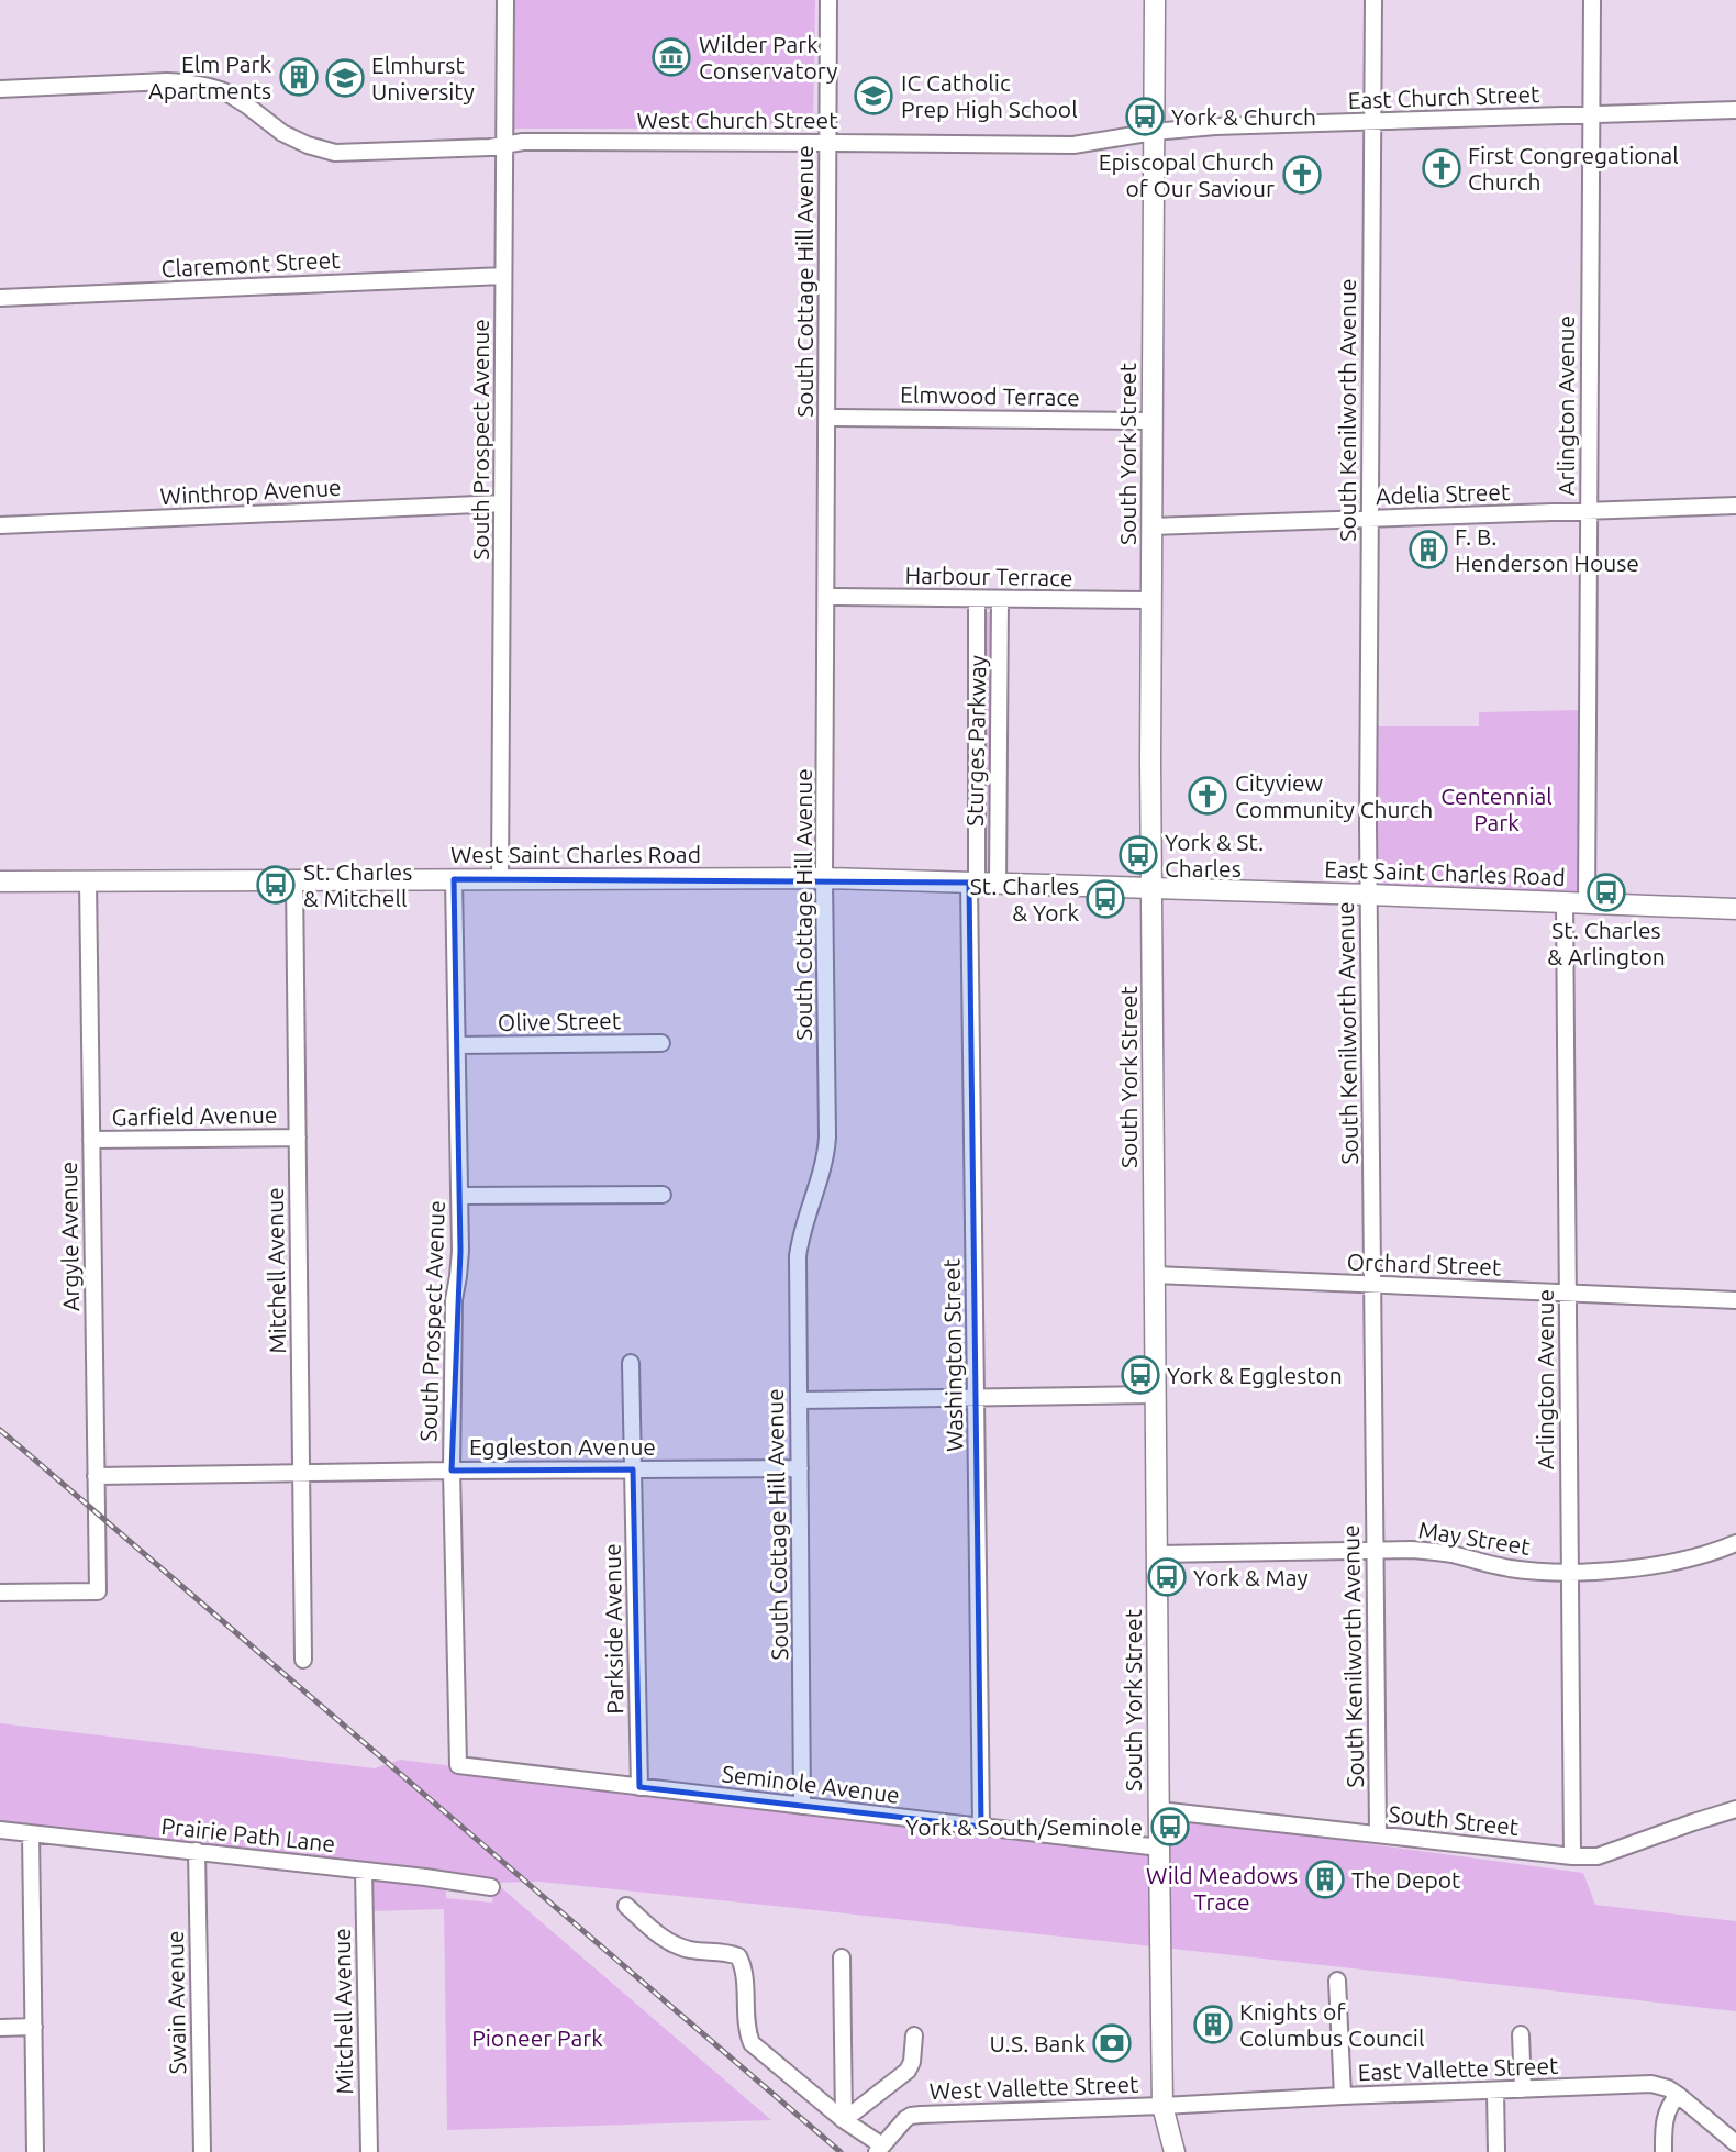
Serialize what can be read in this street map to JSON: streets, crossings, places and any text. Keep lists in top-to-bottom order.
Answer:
{
  "streets": {
    "main road": ["South York Street", "West Saint Charles Road", "East Saint Charles Road"],
    "street": [
      "East Church Street",
      "West Church Street",
      "Claremont Street",
      "South Cottage Hill Avenue",
      "Elmwood Terrace",
      "Arlington Avenue",
      "South Kenilworth Avenue",
      "South Prospect Avenue",
      "Winthrop Avenue",
      "Adelia Street",
      "Harbour Terrace",
      "Sturges Parkway",
      "Olive Street",
      "Garfield Avenue",
      "Argyle Avenue",
      "Orchard Street",
      "Mitchell Avenue",
      "Washington Street",
      "Eggleston Avenue",
      "May Street",
      "Parkside Avenue",
      "Seminole Avenue",
      "South Street",
      "Prairie Path Lane",
      "Swain Avenue",
      "East Vallette Street",
      "West Vallette Street"
    ]
  },
  "crossings": [
    ["East Church Street", "West Church Street"],
    ["East Church Street", "Arlington Avenue"],
    ["East Church Street", "South Kenilworth Avenue"],
    ["East Church Street", "South York Street"],
    ["West Church Street", "South Cottage Hill Avenue"],
    ["West Church Street", "South Prospect Avenue"],
    ["West Church Street", "South York Street"],
    ["Claremont Street", "South Prospect Avenue"],
    ["South Cottage Hill Avenue", "Elmwood Terrace"],
    ["South Cottage Hill Avenue", "Harbour Terrace"],
    ["South Cottage Hill Avenue", "West Saint Charles Road"],
    ["South Cottage Hill Avenue", "Eggleston Avenue"],
    ["South Cottage Hill Avenue", "Seminole Avenue"],
    ["Elmwood Terrace", "South York Street"],
    ["Arlington Avenue", "Adelia Street"],
    ["Arlington Avenue", "East Saint Charles Road"],
    ["Arlington Avenue", "Orchard Street"],
    ["Arlington Avenue", "May Street"],
    ["Arlington Avenue", "South Street"],
    ["South Kenilworth Avenue", "Adelia Street"],
    ["South Kenilworth Avenue", "East Saint Charles Road"],
    ["South Kenilworth Avenue", "Orchard Street"],
    ["South Kenilworth Avenue", "May Street"],
    ["South Kenilworth Avenue", "South Street"],
    ["South Prospect Avenue", "Winthrop Avenue"],
    ["South Prospect Avenue", "West Saint Charles Road"],
    ["South Prospect Avenue", "Olive Street"],
    ["South Prospect Avenue", "Eggleston Avenue"],
    ["South Prospect Avenue", "Seminole Avenue"],
    ["South York Street", "Adelia Street"],
    ["South York Street", "Harbour Terrace"],
    ["South York Street", "West Saint Charles Road"],
    ["South York Street", "East Saint Charles Road"],
    ["South York Street", "Orchard Street"],
    ["South York Street", "May Street"],
    ["South York Street", "Seminole Avenue"],
    ["South York Street", "South Street"],
    ["South York Street", "East Vallette Street"],
    ["South York Street", "West Vallette Street"],
    ["Harbour Terrace", "Sturges Parkway"],
    ["Sturges Parkway", "West Saint Charles Road"],
    ["Sturges Parkway", "Washington Street"],
    ["West Saint Charles Road", "East Saint Charles Road"],
    ["West Saint Charles Road", "Argyle Avenue"],
    ["West Saint Charles Road", "Mitchell Avenue"],
    ["West Saint Charles Road", "Washington Street"],
    ["Garfield Avenue", "Argyle Avenue"],
    ["Garfield Avenue", "Mitchell Avenue"],
    ["Argyle Avenue", "Eggleston Avenue"],
    ["Mitchell Avenue", "Eggleston Avenue"],
    ["Mitchell Avenue", "Prairie Path Lane"],
    ["Washington Street", "Seminole Avenue"],
    ["Eggleston Avenue", "Parkside Avenue"],
    ["Parkside Avenue", "Seminole Avenue"],
    ["Prairie Path Lane", "Swain Avenue"],
    ["East Vallette Street", "West Vallette Street"]
  ],
  "parks": ["Centennial Park", "Wild Meadows Trace", "Pioneer Park"],
  "places": {
    "museum": ["Wilder Park Conservatory"],
    "building": [
      "Elm Park Apartments",
      "F. B. Henderson House",
      "The Depot",
      "Knights of Columbus Council"
    ],
    "school or university": ["Elmhurst University", "IC Catholic Prep High School"],
    "bus stop": [
      "York & Church",
      "York & St. Charles",
      "St. Charles & Mitchell",
      "St. Charles & Arlington",
      "St. Charles & York",
      "York & Eggleston",
      "York & May",
      "York & South/Seminole"
    ],
    "church": ["First Congregational Church", "Episcopal Church of Our Saviour", "Cityview Community Church"],
    "bank": ["U.S. Bank"]
  }
}
